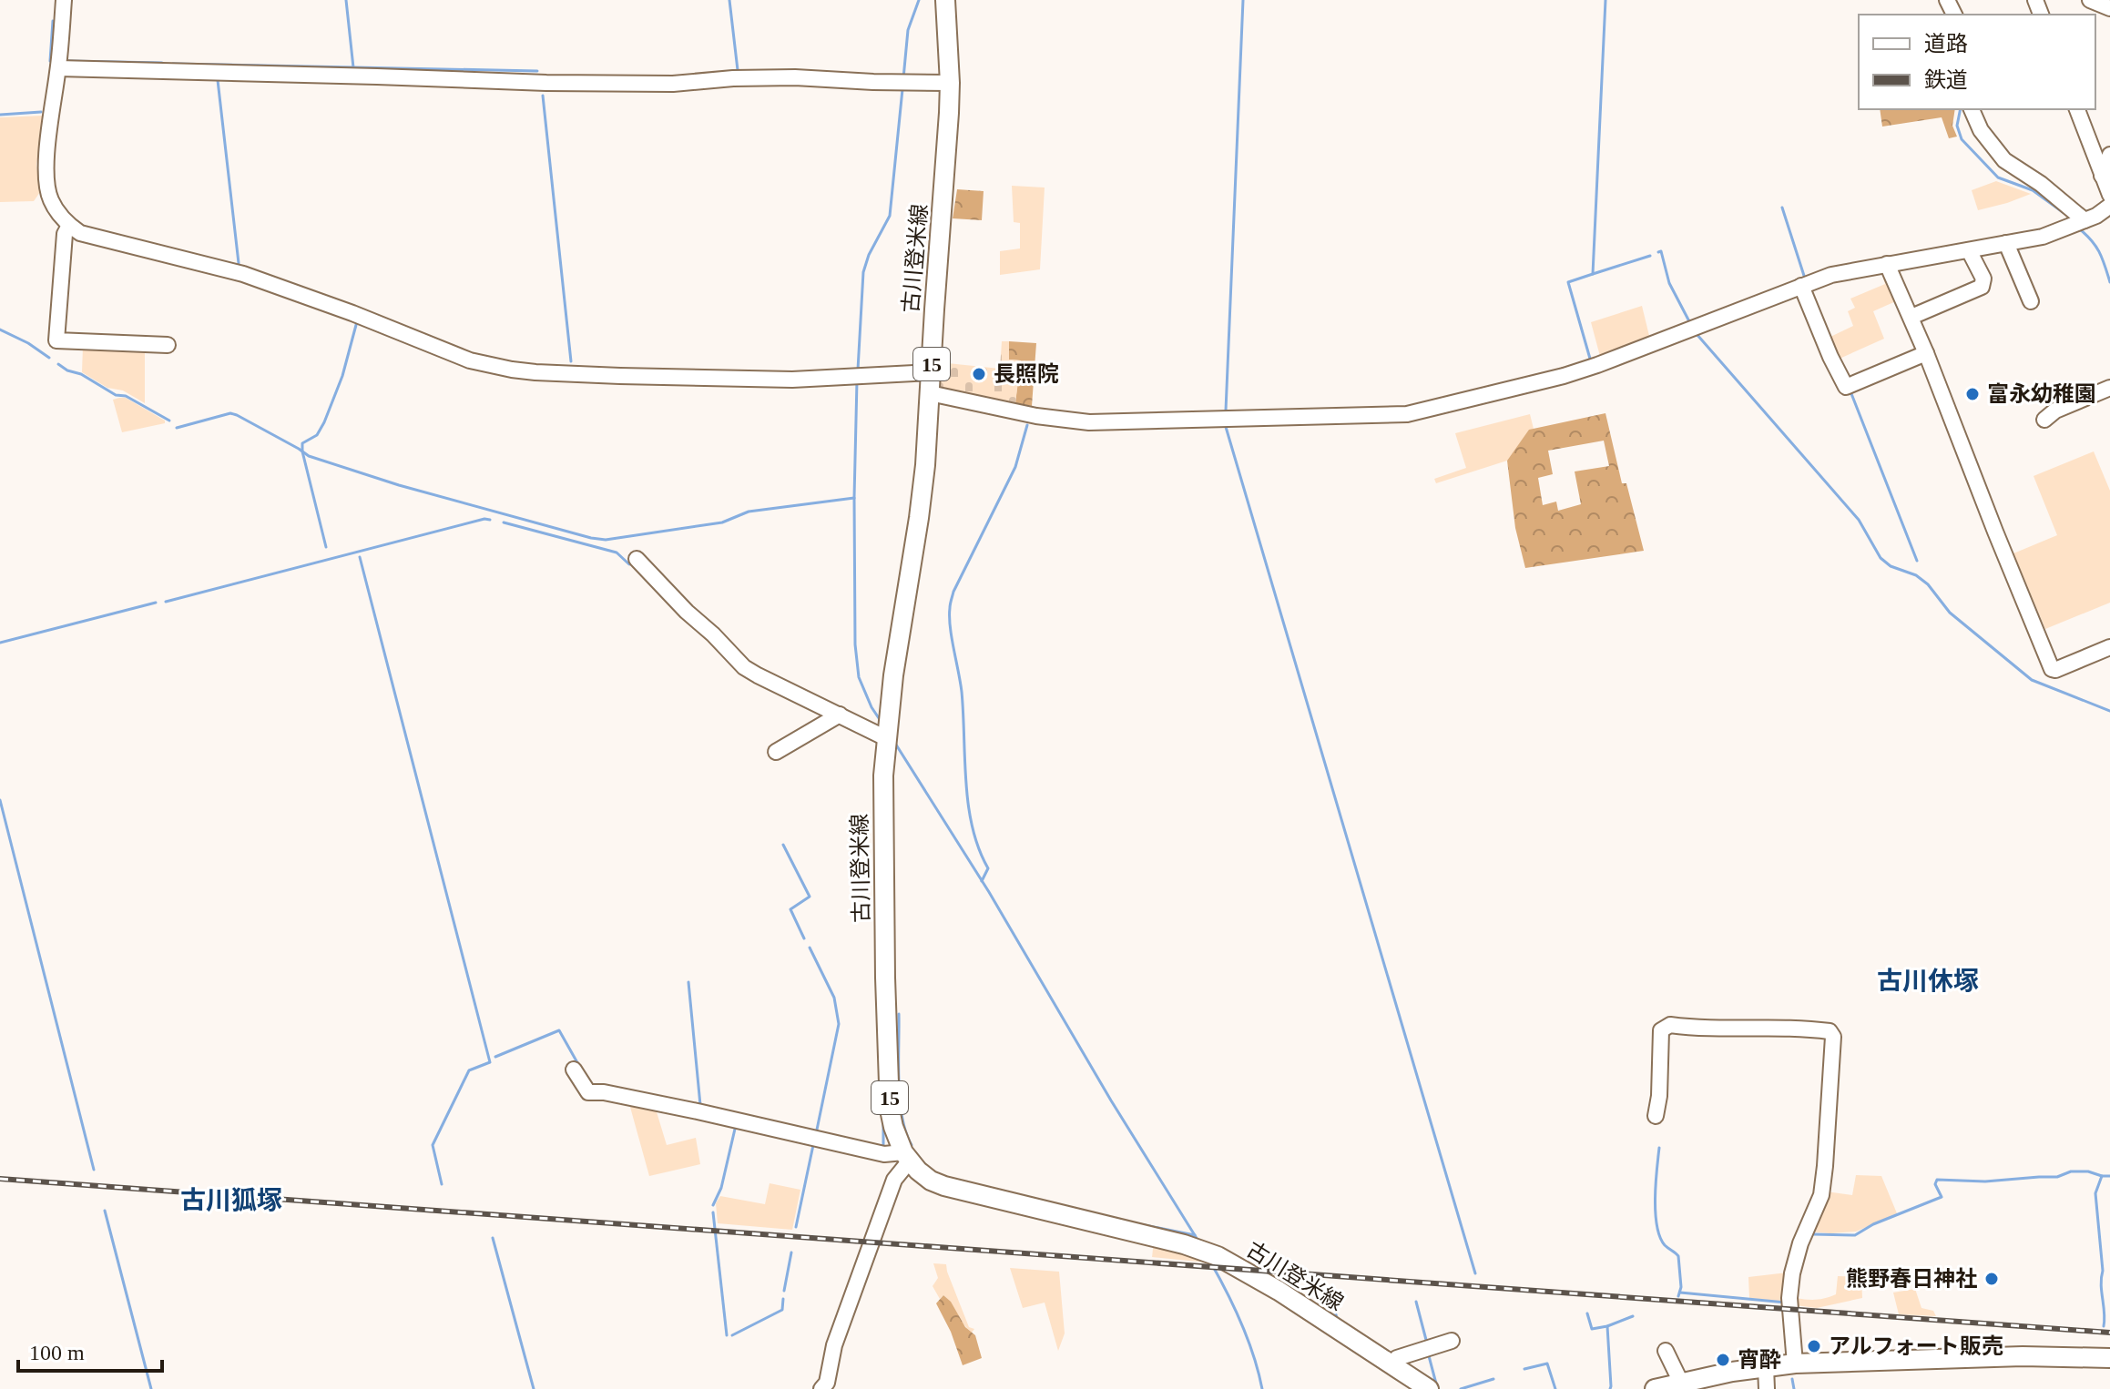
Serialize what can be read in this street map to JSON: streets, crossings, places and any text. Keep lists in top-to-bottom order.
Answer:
{
  "streets": {
    "main road": ["古川登米線", "15"]
  },
  "districts": ["古川休塚", "古川狐塚"],
  "places": [
    "長照院",
    "富永幼稚園",
    "熊野春日神社",
    "アルフォート販売",
    "宵酔"
  ],
  "legend": ["道路", "鉄道"],
  "scale_bar": "100 m"
}
